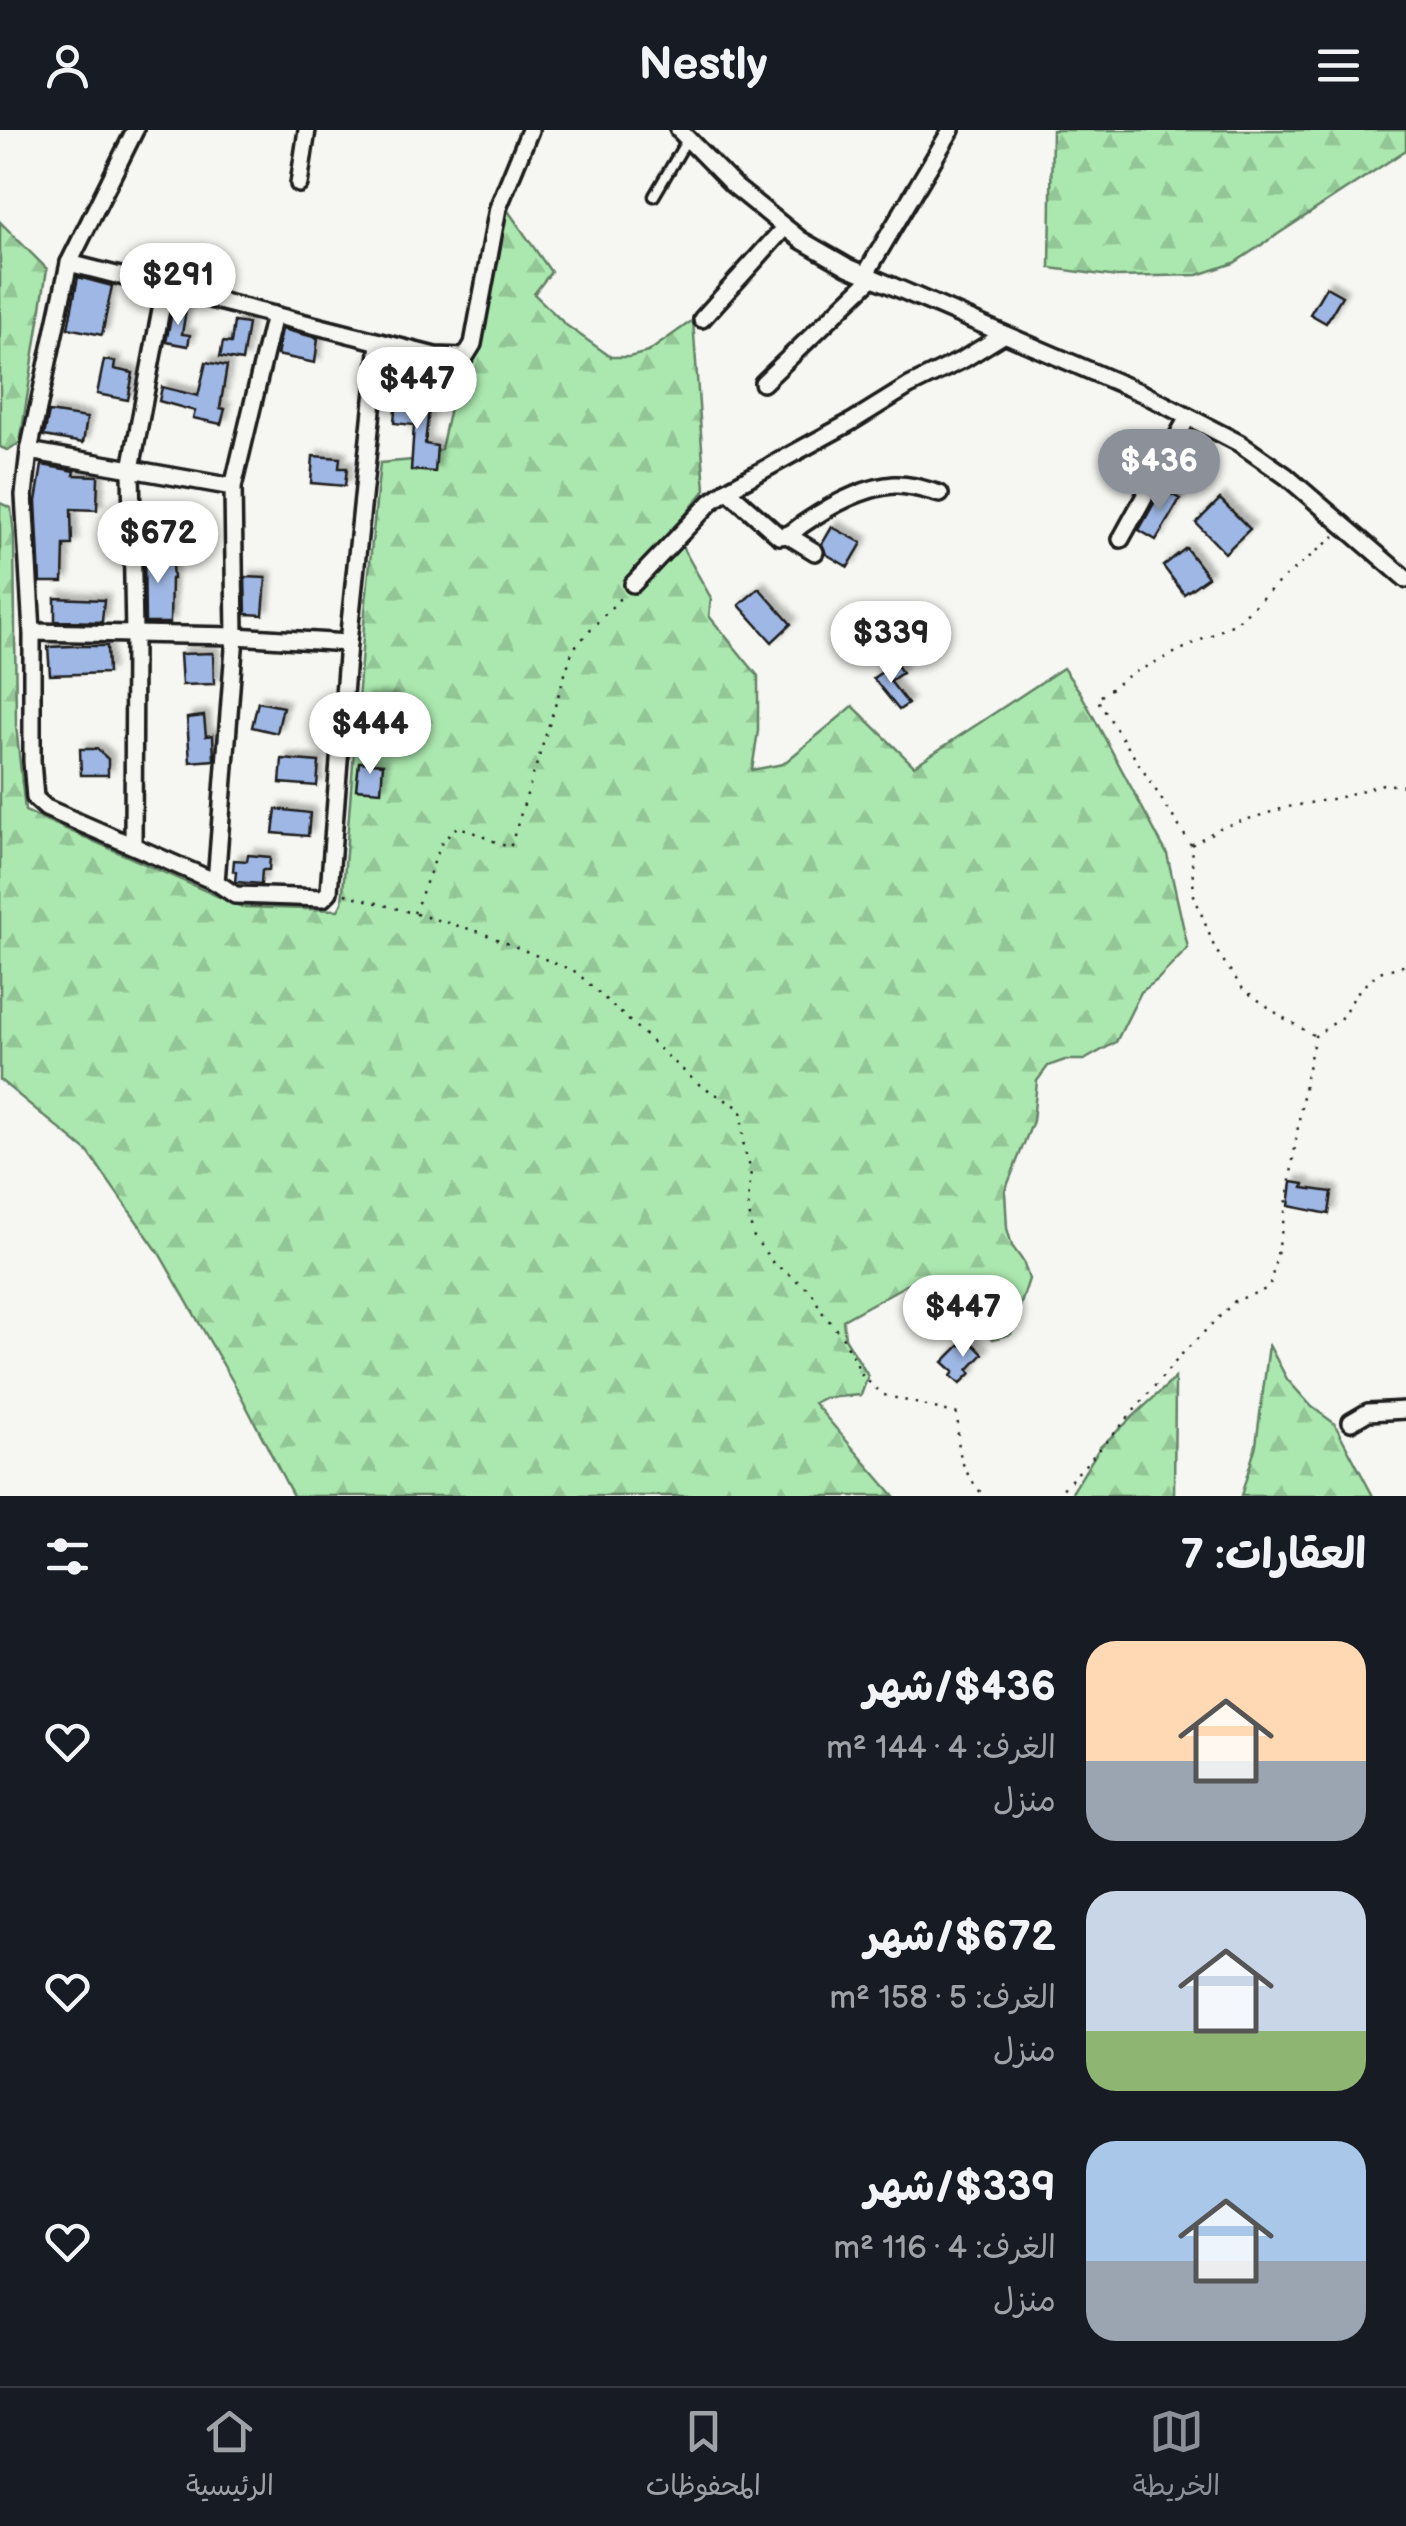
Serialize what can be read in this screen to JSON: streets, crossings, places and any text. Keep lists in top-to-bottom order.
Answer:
{
  "page": {
    "header": "Nestly",
    "price": [
      "$291",
      "$447",
      "$436",
      "$672",
      "$339",
      "$444",
      "$447"
    ],
    "heading": "العقارات: 7",
    "list": [
      {
        "name": "$436/شهر",
        "note": "الغرف: 4 · 144 m² · منزل"
      },
      {
        "name": "$672/شهر",
        "note": "الغرف: 5 · 158 m² · منزل"
      },
      {
        "name": "$339/شهر",
        "note": "الغرف: 4 · 116 m² · منزل"
      }
    ],
    "tabs": ["الخريطة", "المحفوظات", "الرئيسية"]
  }
}
